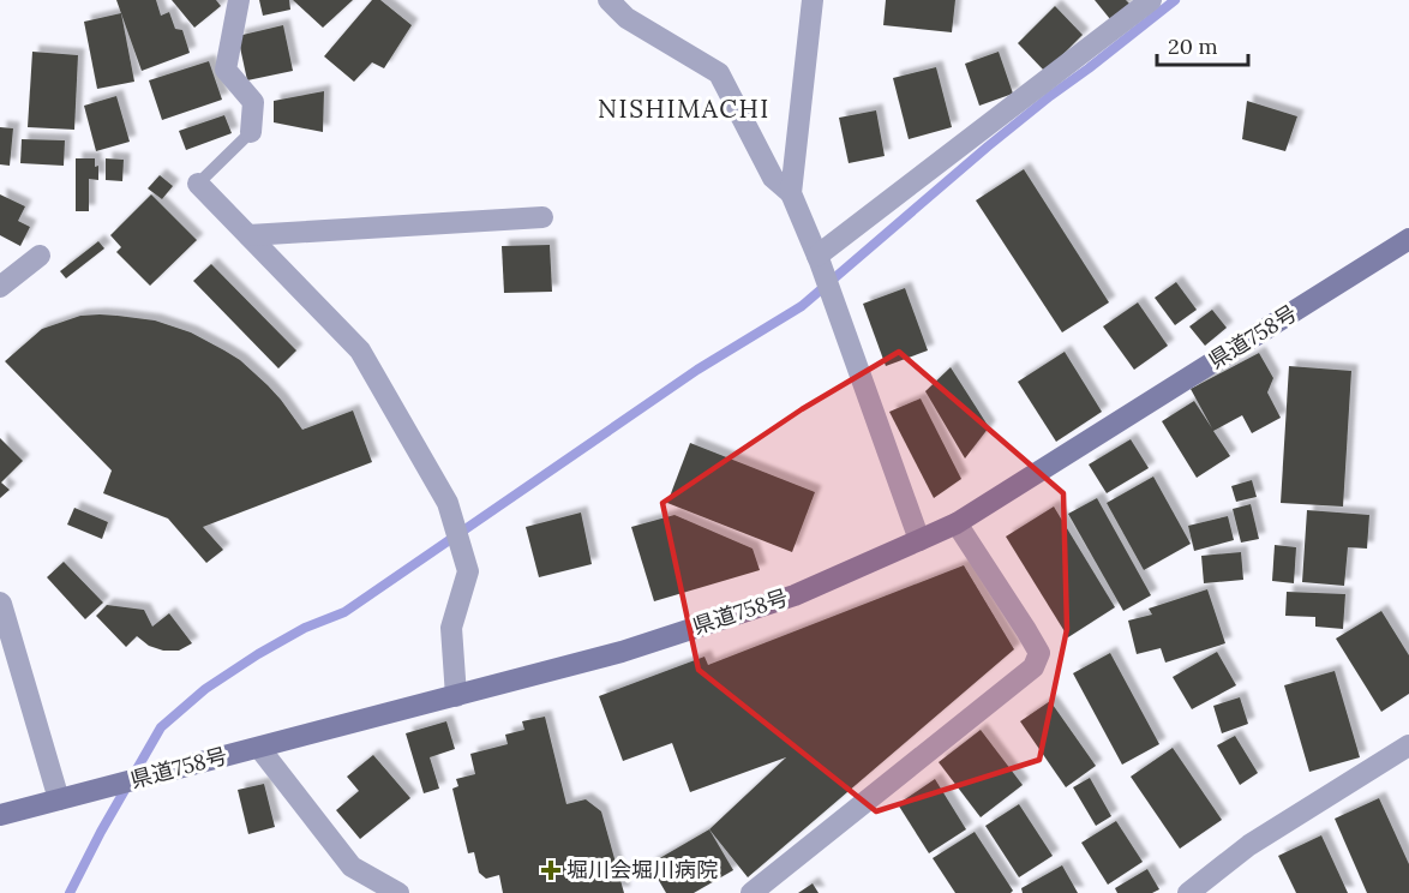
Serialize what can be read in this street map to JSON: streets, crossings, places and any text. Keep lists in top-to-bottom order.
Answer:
{
  "streets": {
    "main road": ["県道758号"]
  },
  "districts": ["NISHIMACHI"],
  "places": {
    "health": ["堀川会堀川病院"]
  },
  "scale_bar": "20 m"
}
